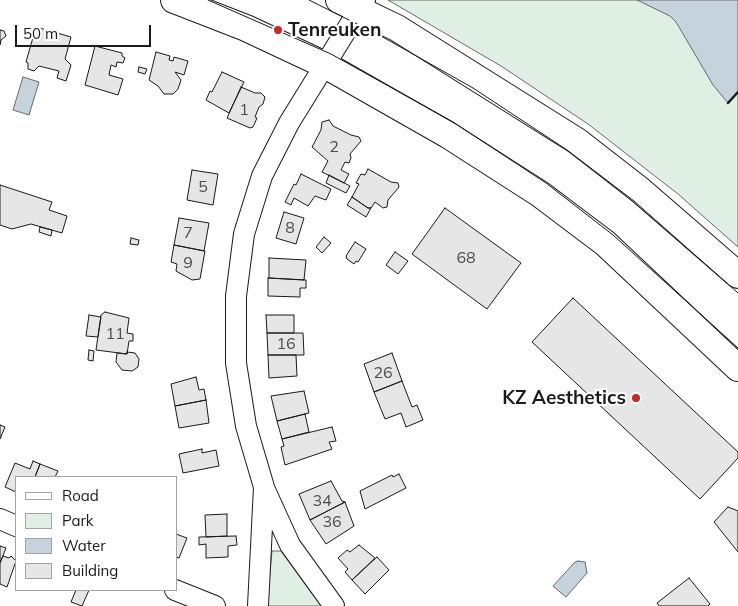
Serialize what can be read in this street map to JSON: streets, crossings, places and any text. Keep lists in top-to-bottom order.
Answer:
{
  "places": ["Tenreuken", "KZ Aesthetics"],
  "house_numbers": [
    "1",
    "2",
    "5",
    "8",
    "7",
    "68",
    "9",
    "11",
    "16",
    "26",
    "34",
    "36"
  ],
  "legend": [
    "Road",
    "Park",
    "Water",
    "Building"
  ],
  "scale_bar": "50 m"
}
